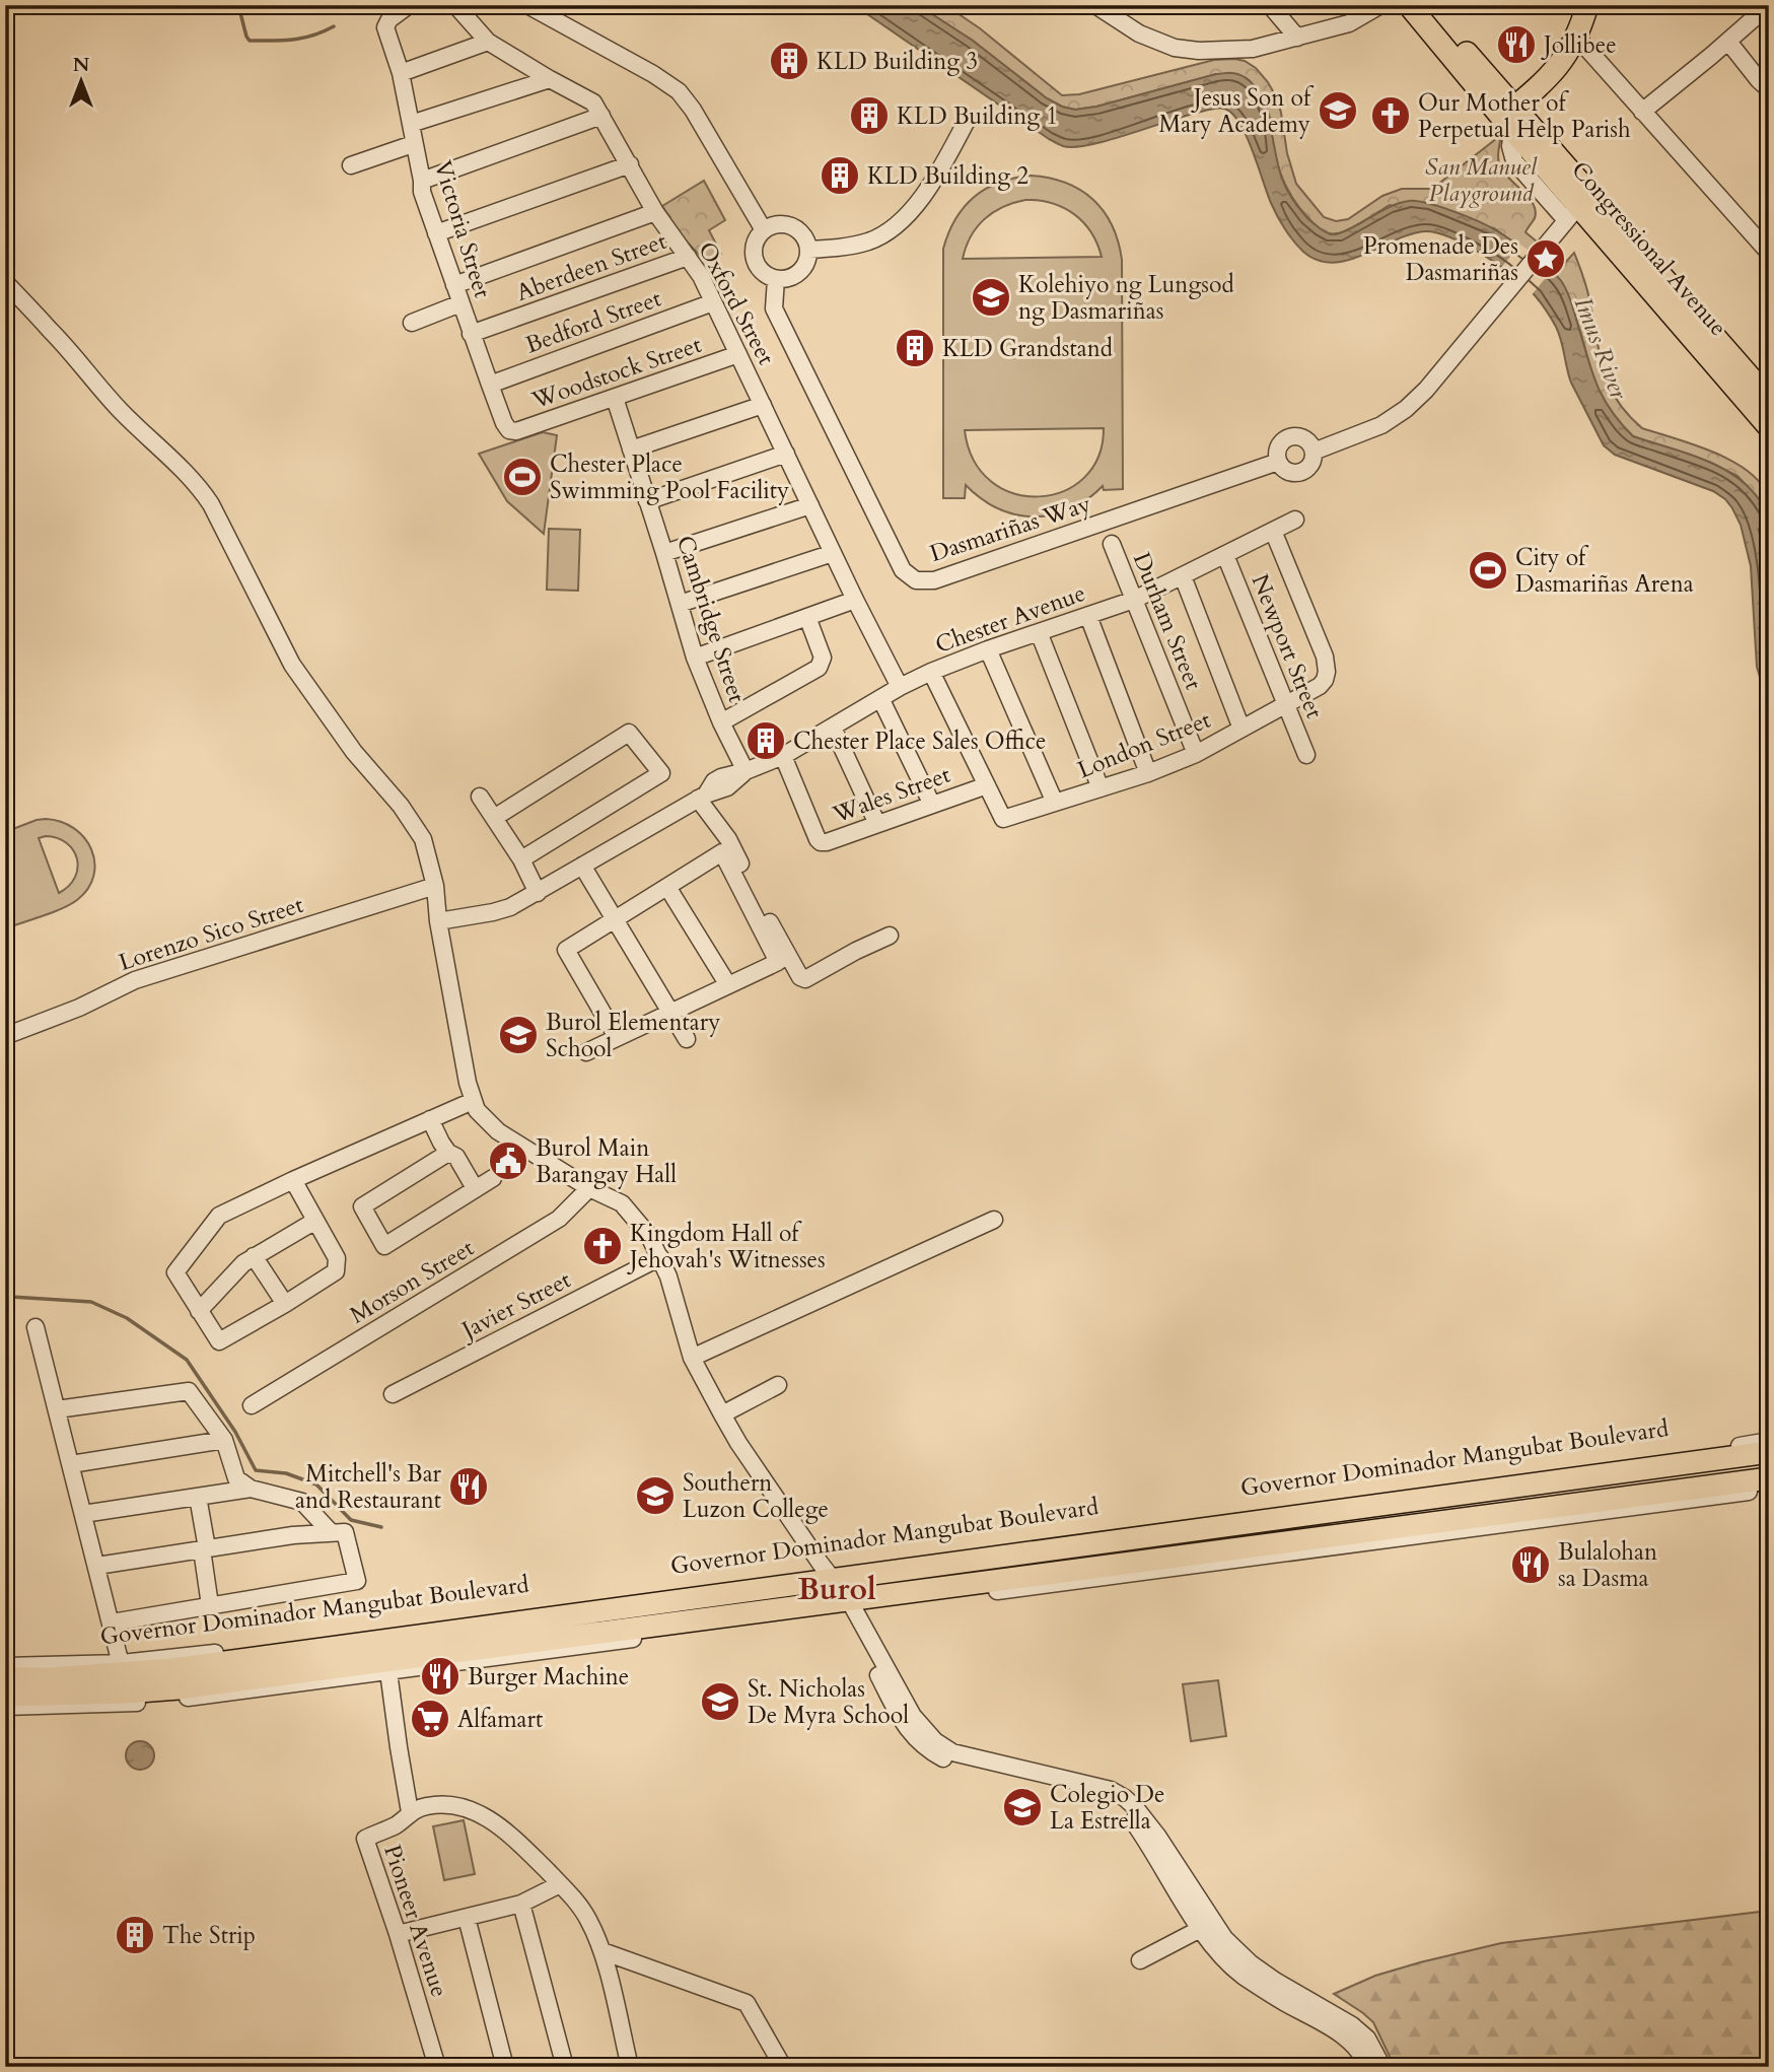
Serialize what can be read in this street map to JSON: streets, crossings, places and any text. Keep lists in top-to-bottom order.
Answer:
{
  "streets": {
    "main road": ["Congressional Avenue", "Governor Dominador Mangubat Boulevard"],
    "street": [
      "Victoria Street",
      "Aberdeen Street",
      "Oxford Street",
      "Bedford Street",
      "Woodstock Street",
      "Dasmariñas Way",
      "Cambridge Street",
      "Chester Avenue",
      "Durham Street",
      "Newport Street",
      "London Street",
      "Wales Street",
      "Lorenzo Sico Street",
      "Morson Street",
      "Javier Street",
      "Pioneer Avenue"
    ]
  },
  "crossings": [
    ["Victoria Street", "Aberdeen Street"],
    ["Victoria Street", "Bedford Street"],
    ["Victoria Street", "Woodstock Street"],
    ["Aberdeen Street", "Oxford Street"],
    ["Oxford Street", "Bedford Street"],
    ["Oxford Street", "Woodstock Street"],
    ["Oxford Street", "Chester Avenue"],
    ["Woodstock Street", "Cambridge Street"],
    ["Cambridge Street", "Chester Avenue"],
    ["Chester Avenue", "Durham Street"],
    ["Chester Avenue", "Newport Street"],
    ["Chester Avenue", "London Street"],
    ["Chester Avenue", "Wales Street"],
    ["Durham Street", "London Street"],
    ["Newport Street", "London Street"],
    ["London Street", "Wales Street"]
  ],
  "districts": ["Burol"],
  "water": ["Imus River"],
  "parks": ["San Manuel Playground"],
  "places": {
    "restaurant": [
      "Jollibee",
      "Mitchell's Bar and Restaurant",
      "Bulalohan sa Dasma",
      "Burger Machine"
    ],
    "building": [
      "KLD Building 3",
      "KLD Building 1",
      "KLD Building 2",
      "KLD Grandstand",
      "Chester Place Sales Office",
      "The Strip"
    ],
    "school or university": [
      "Jesus Son of Mary Academy",
      "Kolehiyo ng Lungsod ng Dasmariñas",
      "Burol Elementary School",
      "Southern Luzon College",
      "St. Nicholas De Myra School",
      "Colegio De La Estrella"
    ],
    "church": ["Our Mother of Perpetual Help Parish", "Kingdom Hall of Jehovah's Witnesses"],
    "place": ["Promenade Des Dasmariñas"],
    "sports": ["Chester Place Swimming Pool Facility", "City of Dasmariñas Arena"],
    "public building": ["Burol Main Barangay Hall"],
    "supermarket": ["Alfamart"]
  },
  "north": "top"
}
